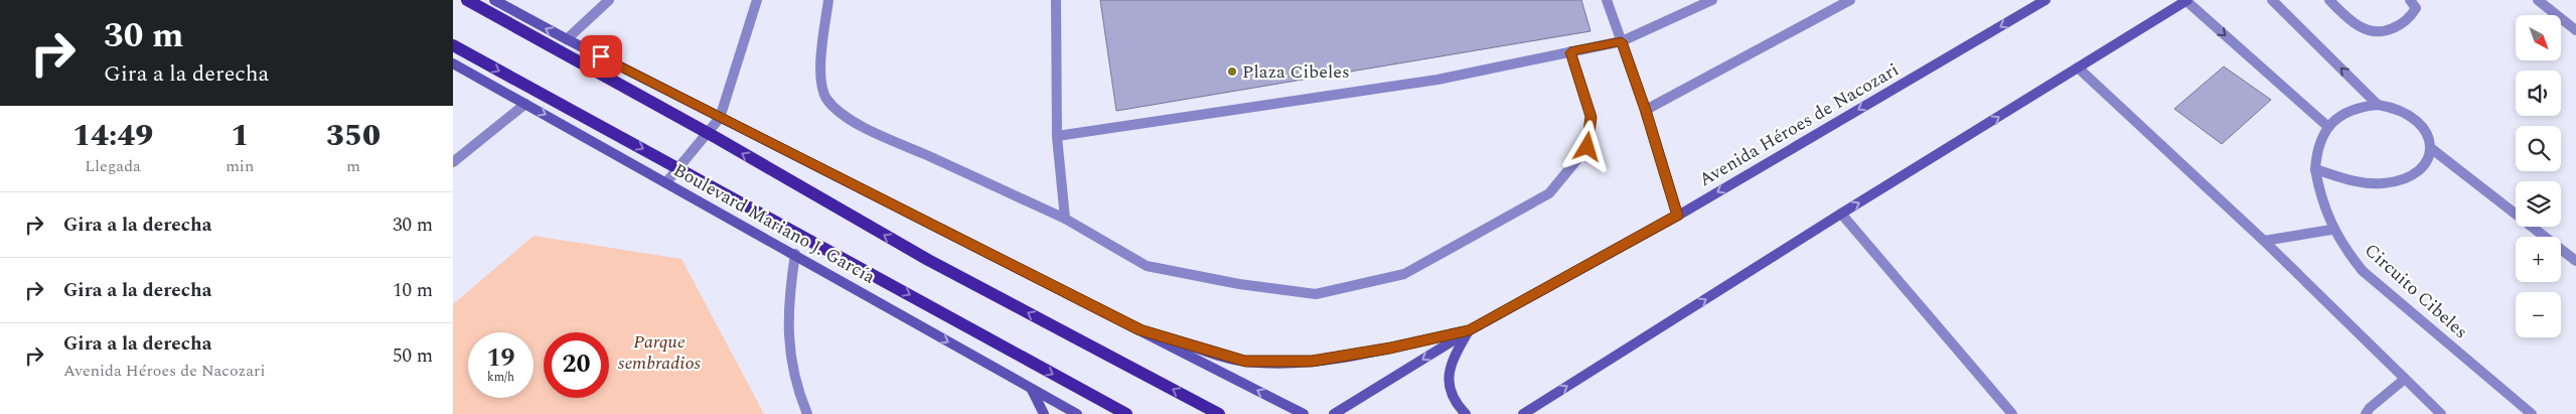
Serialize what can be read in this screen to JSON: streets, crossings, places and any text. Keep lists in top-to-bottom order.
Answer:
{
  "streets": {
    "main road": ["Avenida Héroes de Nacozari", "Boulevard Mariano J. García"],
    "street": ["Circuito Cibeles"]
  },
  "parks": ["Parque sembradios"],
  "places": ["Plaza Cibeles"],
  "north": "bottom right",
  "page": {
    "turn": ["30 m", "Gira a la derecha"],
    "map_buttons": ["+", "−"],
    "eta": [
      "14:49",
      "Llegada",
      "1",
      "min",
      "350",
      "m"
    ],
    "list": [
      {
        "name": "Gira a la derecha",
        "value": "30 m"
      },
      {
        "name": "Gira a la derecha",
        "value": "10 m"
      },
      {
        "name": "Gira a la derecha",
        "note": "Avenida Héroes de Nacozari",
        "value": "50 m"
      }
    ],
    "speed": "19 km/h",
    "limit": "20"
  }
}
